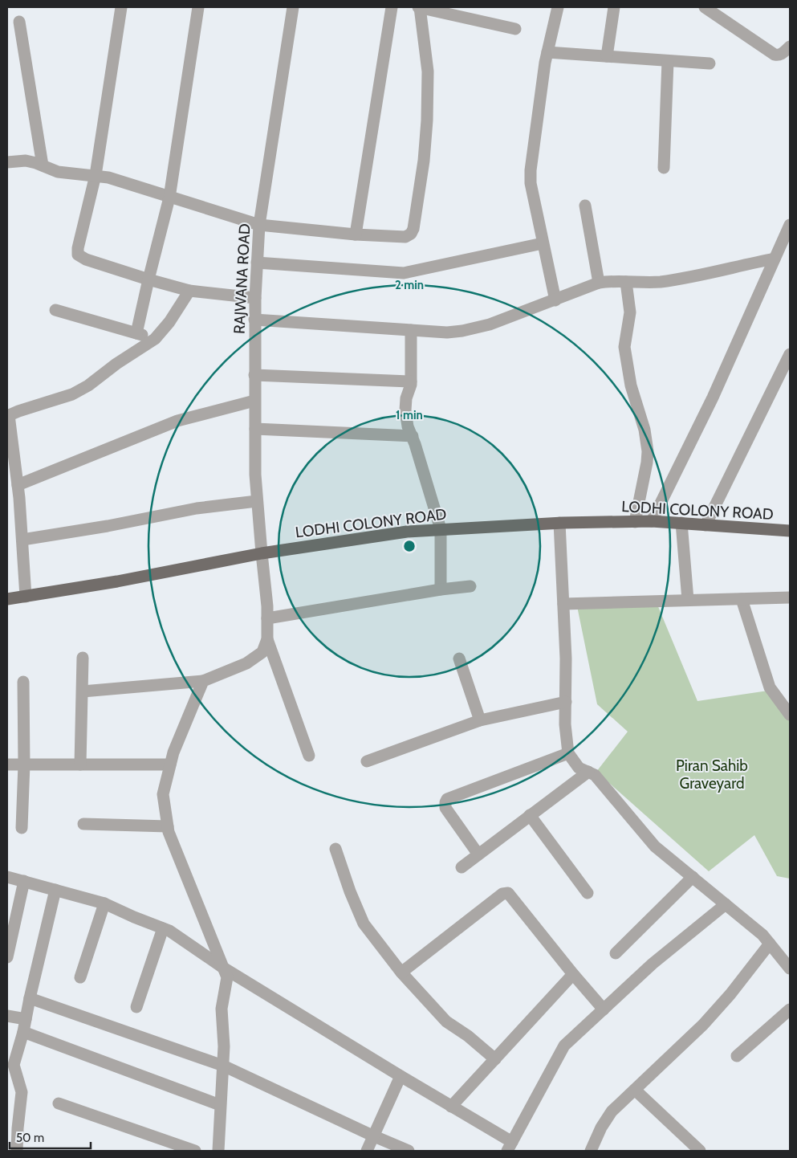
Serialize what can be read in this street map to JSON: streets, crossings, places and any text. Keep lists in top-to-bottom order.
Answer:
{
  "streets": {
    "main road": ["LODHI COLONY ROAD"],
    "street": ["RAJWANA ROAD"]
  },
  "crossings": [
    ["RAJWANA ROAD", "LODHI COLONY ROAD"]
  ],
  "parks": ["Piran Sahib Graveyard"],
  "scale_bar": "50 m",
  "rings": ["2 min", "1 min"]
}
